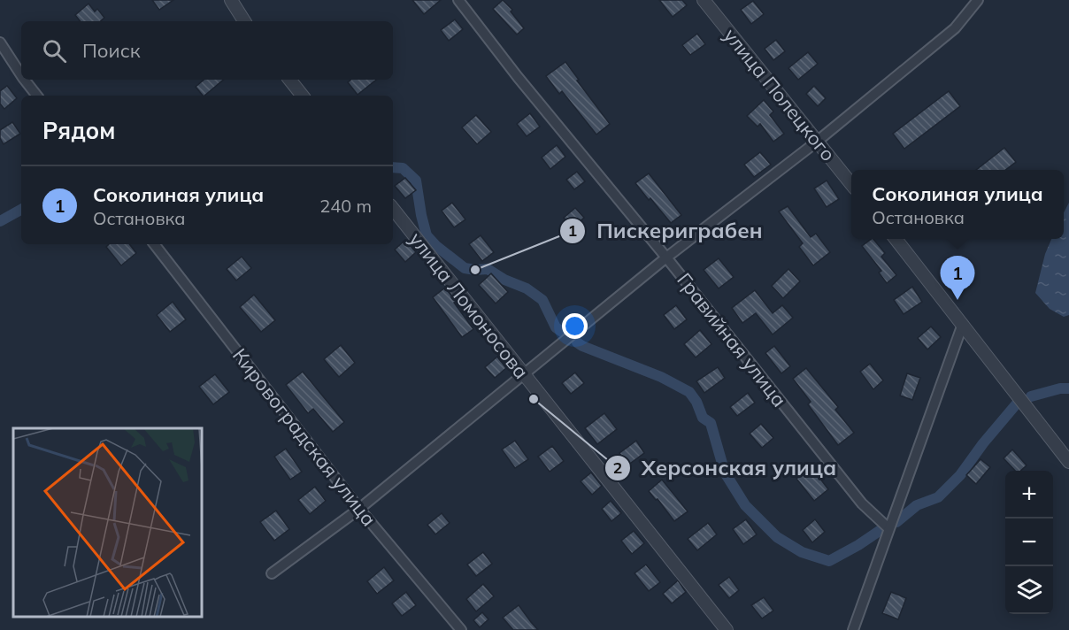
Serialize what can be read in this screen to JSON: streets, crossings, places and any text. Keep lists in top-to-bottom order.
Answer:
{
  "streets": {
    "street": [
      "улица Полецкого",
      "улица Ломоносова",
      "Гравийная улица",
      "Кировоградская улица"
    ]
  },
  "places": ["Пискериграбен", "Херсонская улица"],
  "page": {
    "search": "Поиск",
    "heading": "Рядом",
    "list": [
      {
        "mark": "1",
        "name": "Соколиная улица",
        "note": "Остановка",
        "value": "240 m"
      }
    ],
    "popup": ["Соколиная улица", "Остановка"],
    "pins": "1",
    "map_buttons": ["+", "−"]
  }
}
